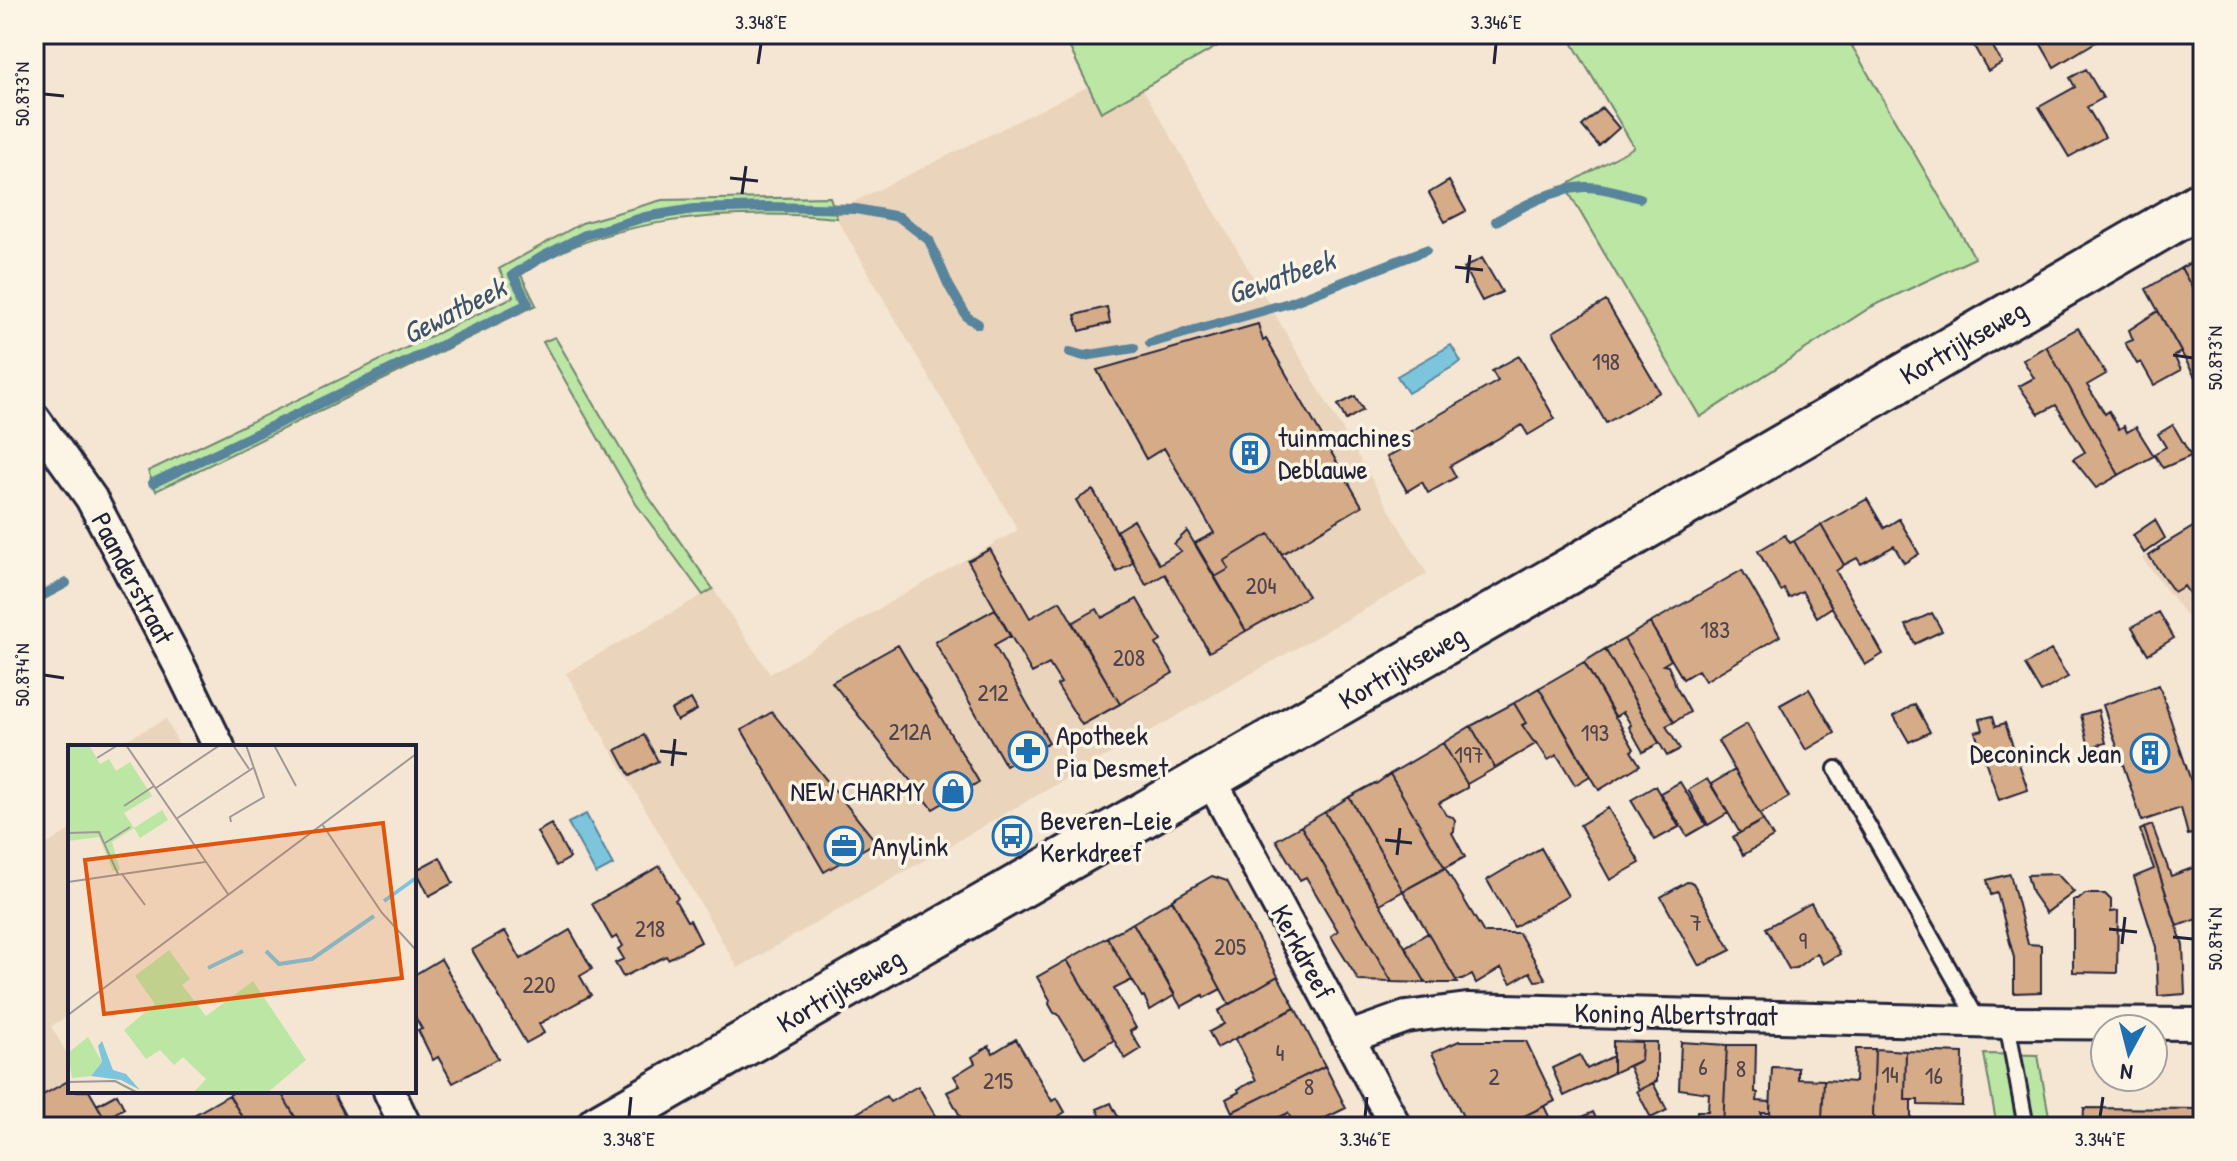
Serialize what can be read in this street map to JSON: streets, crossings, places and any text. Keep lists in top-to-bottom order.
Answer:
{
  "streets": {
    "main road": ["Kortrijkseweg"],
    "street": ["Paanderstraat", "Kerkdreef", "Koning Albertstraat"]
  },
  "crossings": [
    ["Kortrijkseweg", "Kerkdreef"],
    ["Kerkdreef", "Koning Albertstraat"]
  ],
  "water": ["Gewatbeek"],
  "places": {
    "building": ["tuinmachines Deblauwe", "Deconinck Jean"],
    "pharmacy": ["Apotheek Pia Desmet"],
    "shop": ["NEW CHARMY"],
    "bus stop": ["Beveren-Leie Kerkdreef"],
    "office": ["Anylink"]
  },
  "house_numbers": [
    "198",
    "204",
    "183",
    "208",
    "212",
    "212A",
    "193",
    "197",
    "7",
    "218",
    "9",
    "205",
    "220",
    "4",
    "6",
    "8",
    "14",
    "16",
    "2",
    "215",
    "8"
  ],
  "north": "bottom",
  "coordinates": [
    "3.348°E",
    "3.346°E",
    "50.873°N",
    "50.874°N",
    "3.344°E"
  ]
}
